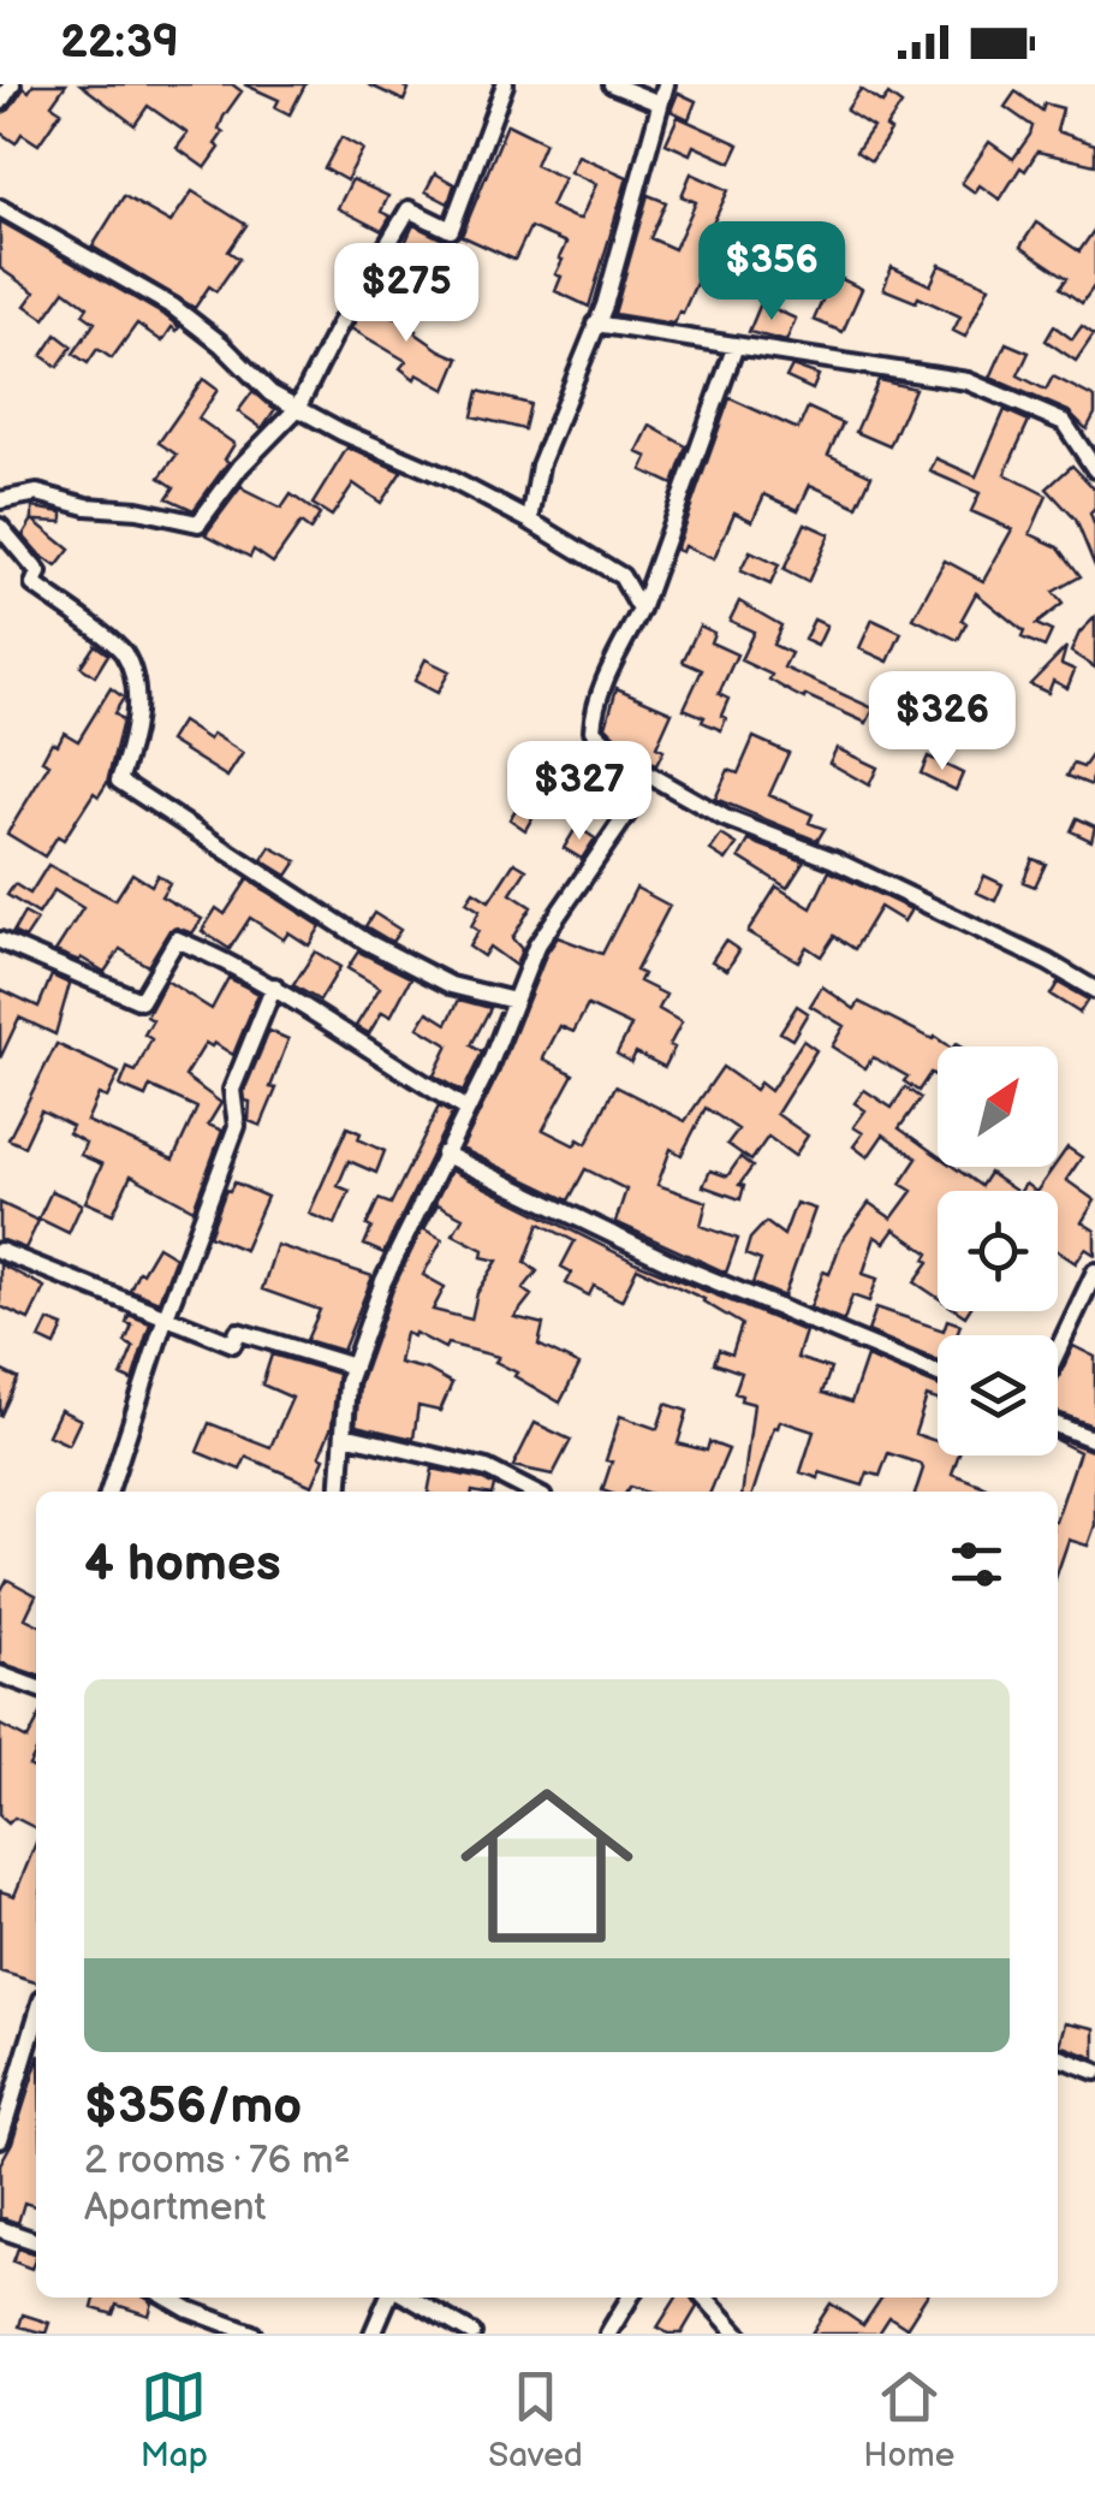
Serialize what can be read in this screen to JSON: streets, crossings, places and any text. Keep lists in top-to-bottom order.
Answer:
{
  "north": "top right",
  "page": {
    "status": "22:39",
    "price": [
      "$356",
      "$275",
      "$326",
      "$327"
    ],
    "heading": "4 homes",
    "list": [
      {
        "name": "$356/mo",
        "note": "2 rooms · 76 m² · Apartment"
      }
    ],
    "tabs": ["Map", "Saved", "Home"]
  }
}
